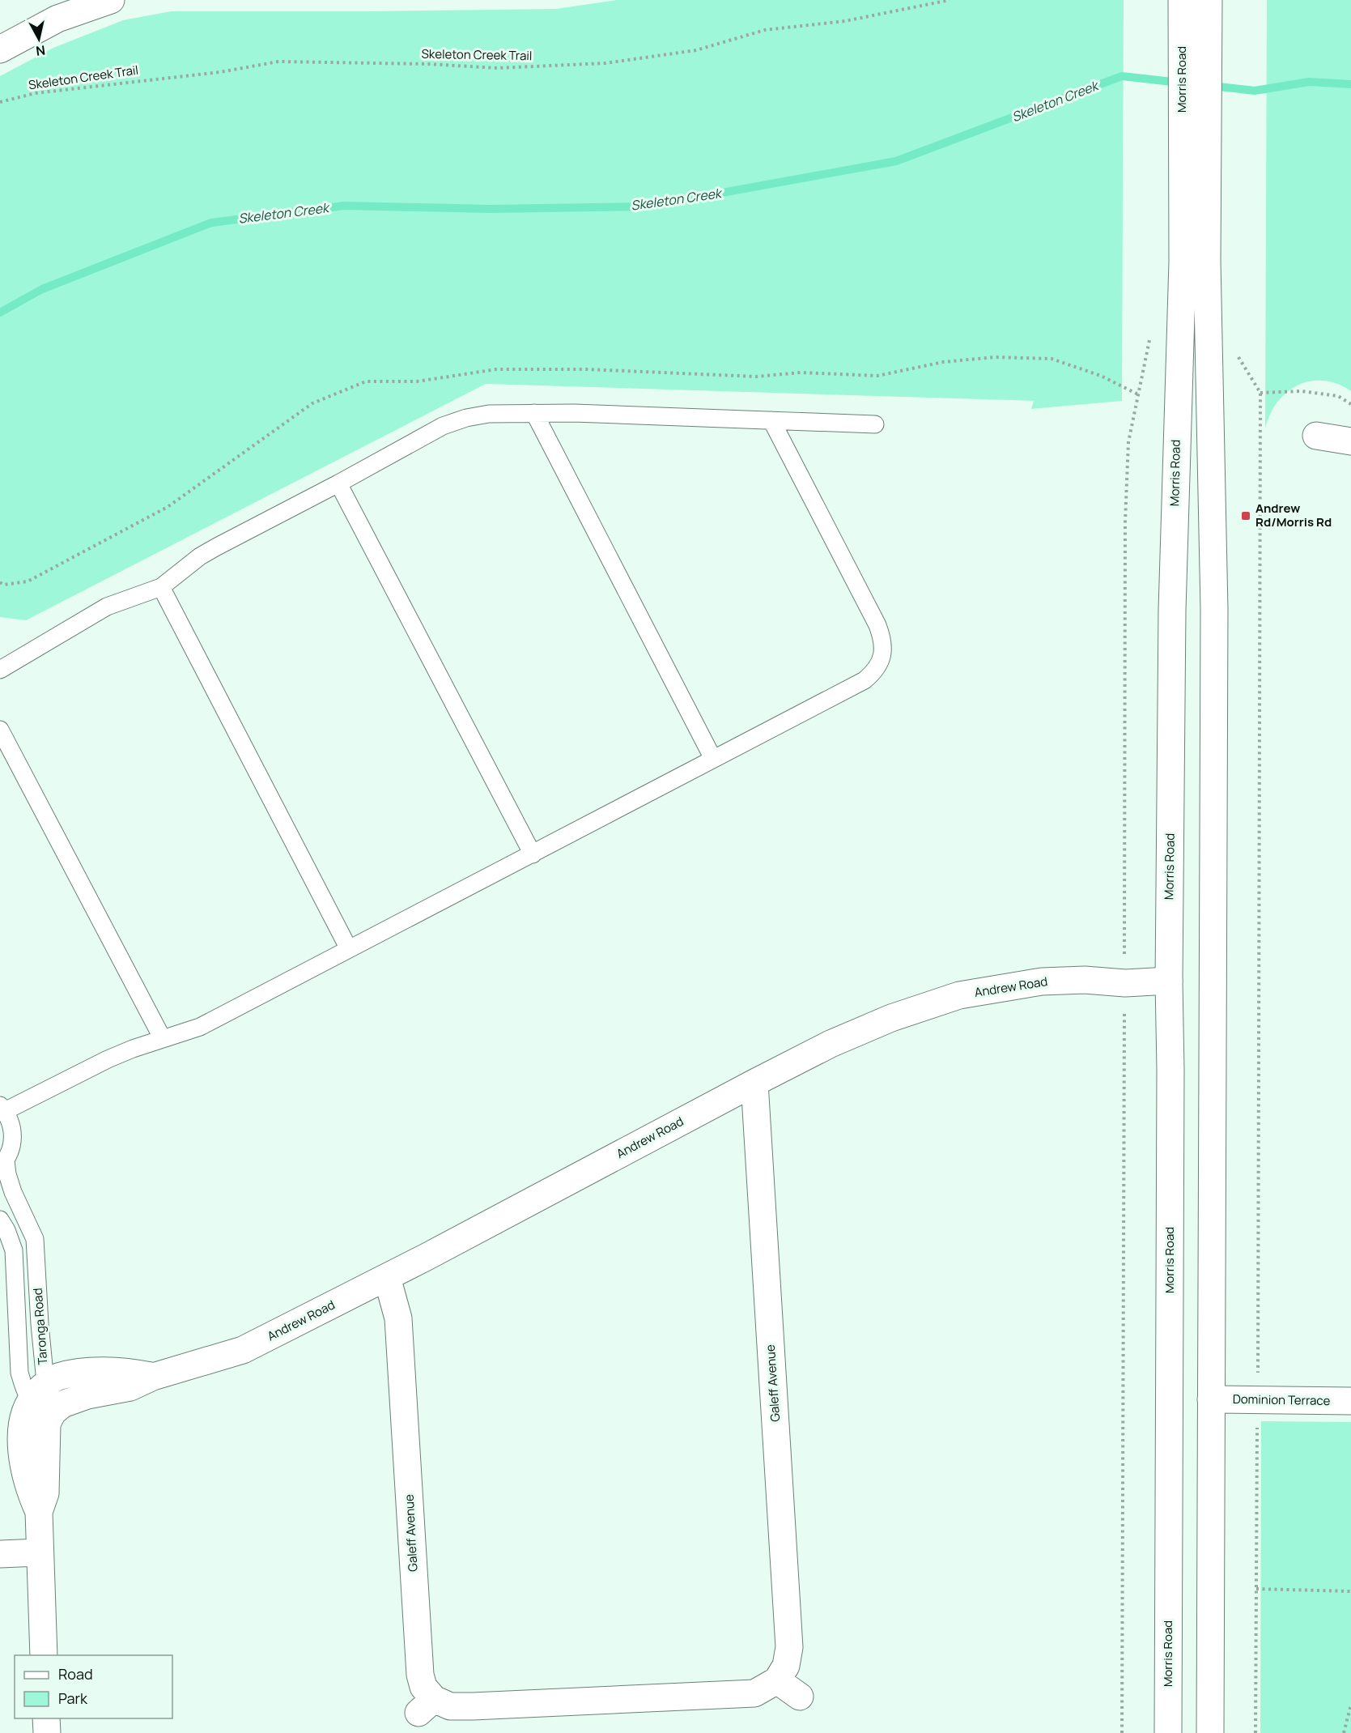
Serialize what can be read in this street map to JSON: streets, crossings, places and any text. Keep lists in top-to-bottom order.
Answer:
{
  "streets": {
    "street": [
      "Morris Road",
      "Andrew Road",
      "Taronga Road",
      "Galeff Avenue",
      "Dominion Terrace"
    ],
    "path": ["Skeleton Creek Trail"]
  },
  "crossings": [
    ["Morris Road", "Andrew Road"],
    ["Morris Road", "Dominion Terrace"],
    ["Andrew Road", "Taronga Road"],
    ["Andrew Road", "Galeff Avenue"]
  ],
  "water": ["Skeleton Creek"],
  "places": {
    "transit": ["Andrew Rd/Morris Rd"]
  },
  "legend": ["Road", "Park"],
  "north": "bottom"
}
